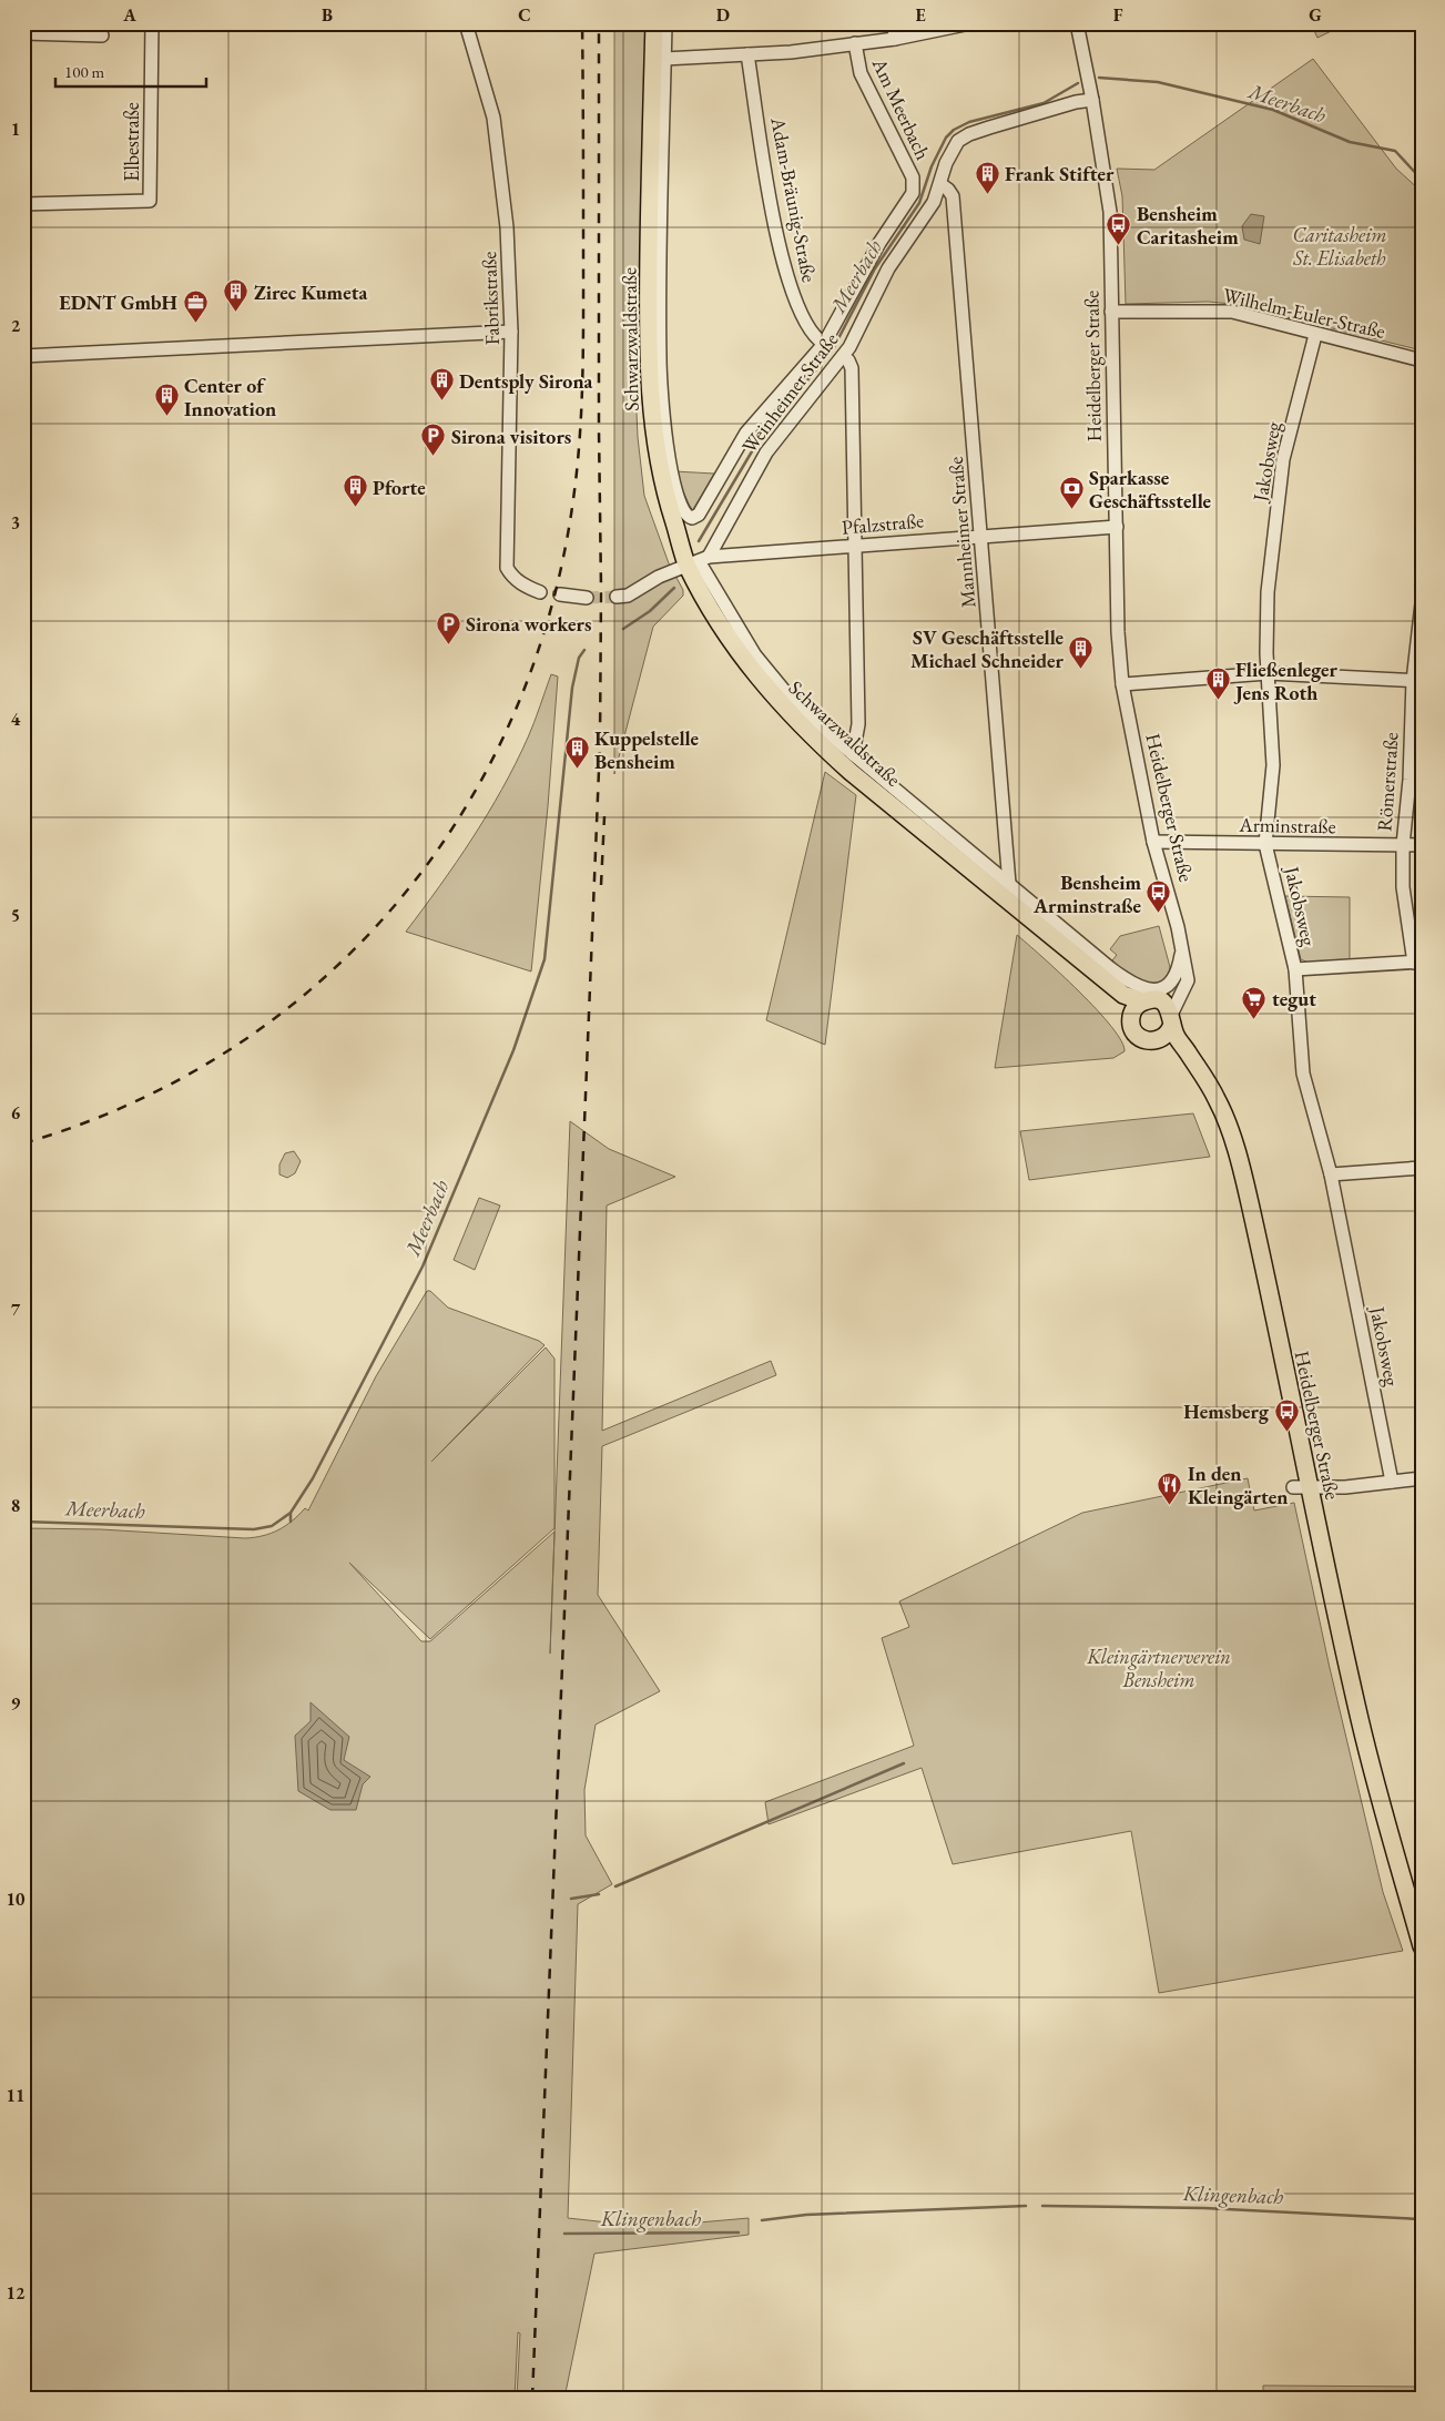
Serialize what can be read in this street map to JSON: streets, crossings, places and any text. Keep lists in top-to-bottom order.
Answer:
{
  "streets": {
    "main road": ["Schwarzwaldstraße", "Heidelberger Straße"],
    "street": [
      "Am Meerbach",
      "Elbestraße",
      "Adam-Bräunig-Straße",
      "Fabrikstraße",
      "Wilhelm-Euler-Straße",
      "Weinheimer Straße",
      "Jakobsweg",
      "Pfalzstraße",
      "Mannheimer Straße",
      "Römerstraße",
      "Arminstraße"
    ]
  },
  "crossings": [
    ["Am Meerbach", "Adam-Bräunig-Straße"],
    ["Am Meerbach", "Schwarzwaldstraße"],
    ["Wilhelm-Euler-Straße", "Heidelberger Straße"],
    ["Wilhelm-Euler-Straße", "Jakobsweg"],
    ["Schwarzwaldstraße", "Heidelberger Straße"],
    ["Schwarzwaldstraße", "Weinheimer Straße"],
    ["Schwarzwaldstraße", "Pfalzstraße"],
    ["Schwarzwaldstraße", "Mannheimer Straße"],
    ["Heidelberger Straße", "Weinheimer Straße"],
    ["Heidelberger Straße", "Pfalzstraße"],
    ["Heidelberger Straße", "Arminstraße"],
    ["Weinheimer Straße", "Pfalzstraße"],
    ["Weinheimer Straße", "Mannheimer Straße"],
    ["Jakobsweg", "Arminstraße"],
    ["Pfalzstraße", "Mannheimer Straße"],
    ["Römerstraße", "Arminstraße"]
  ],
  "water": ["Meerbach", "Klingenbach"],
  "parks": ["Caritasheim St. Elisabeth", "Kleingärtnerverein Bensheim"],
  "places": {
    "building": [
      "Frank Stifter",
      "Zirec Kumeta",
      "Dentsply Sirona",
      "Center of Innovation",
      "Pforte",
      "SV Geschäftsstelle Michael Schneider",
      "Fließenleger Jens Roth",
      "Kuppelstelle Bensheim"
    ],
    "bus stop": ["Bensheim Caritasheim", "Bensheim Arminstraße", "Hemsberg"],
    "office": ["EDNT GmbH"],
    "parking": ["Sirona visitors", "Sirona workers"],
    "bank": ["Sparkasse Geschäftsstelle"],
    "supermarket": ["tegut"],
    "restaurant": ["In den Kleingärten"]
  },
  "scale_bar": "100 m",
  "grid": {
    "columns": [
      "A",
      "B",
      "C",
      "D",
      "E",
      "F",
      "G"
    ],
    "rows": [
      "1",
      "2",
      "3",
      "4",
      "5",
      "6",
      "7",
      "8",
      "9",
      "10",
      "11",
      "12"
    ]
  }
}
